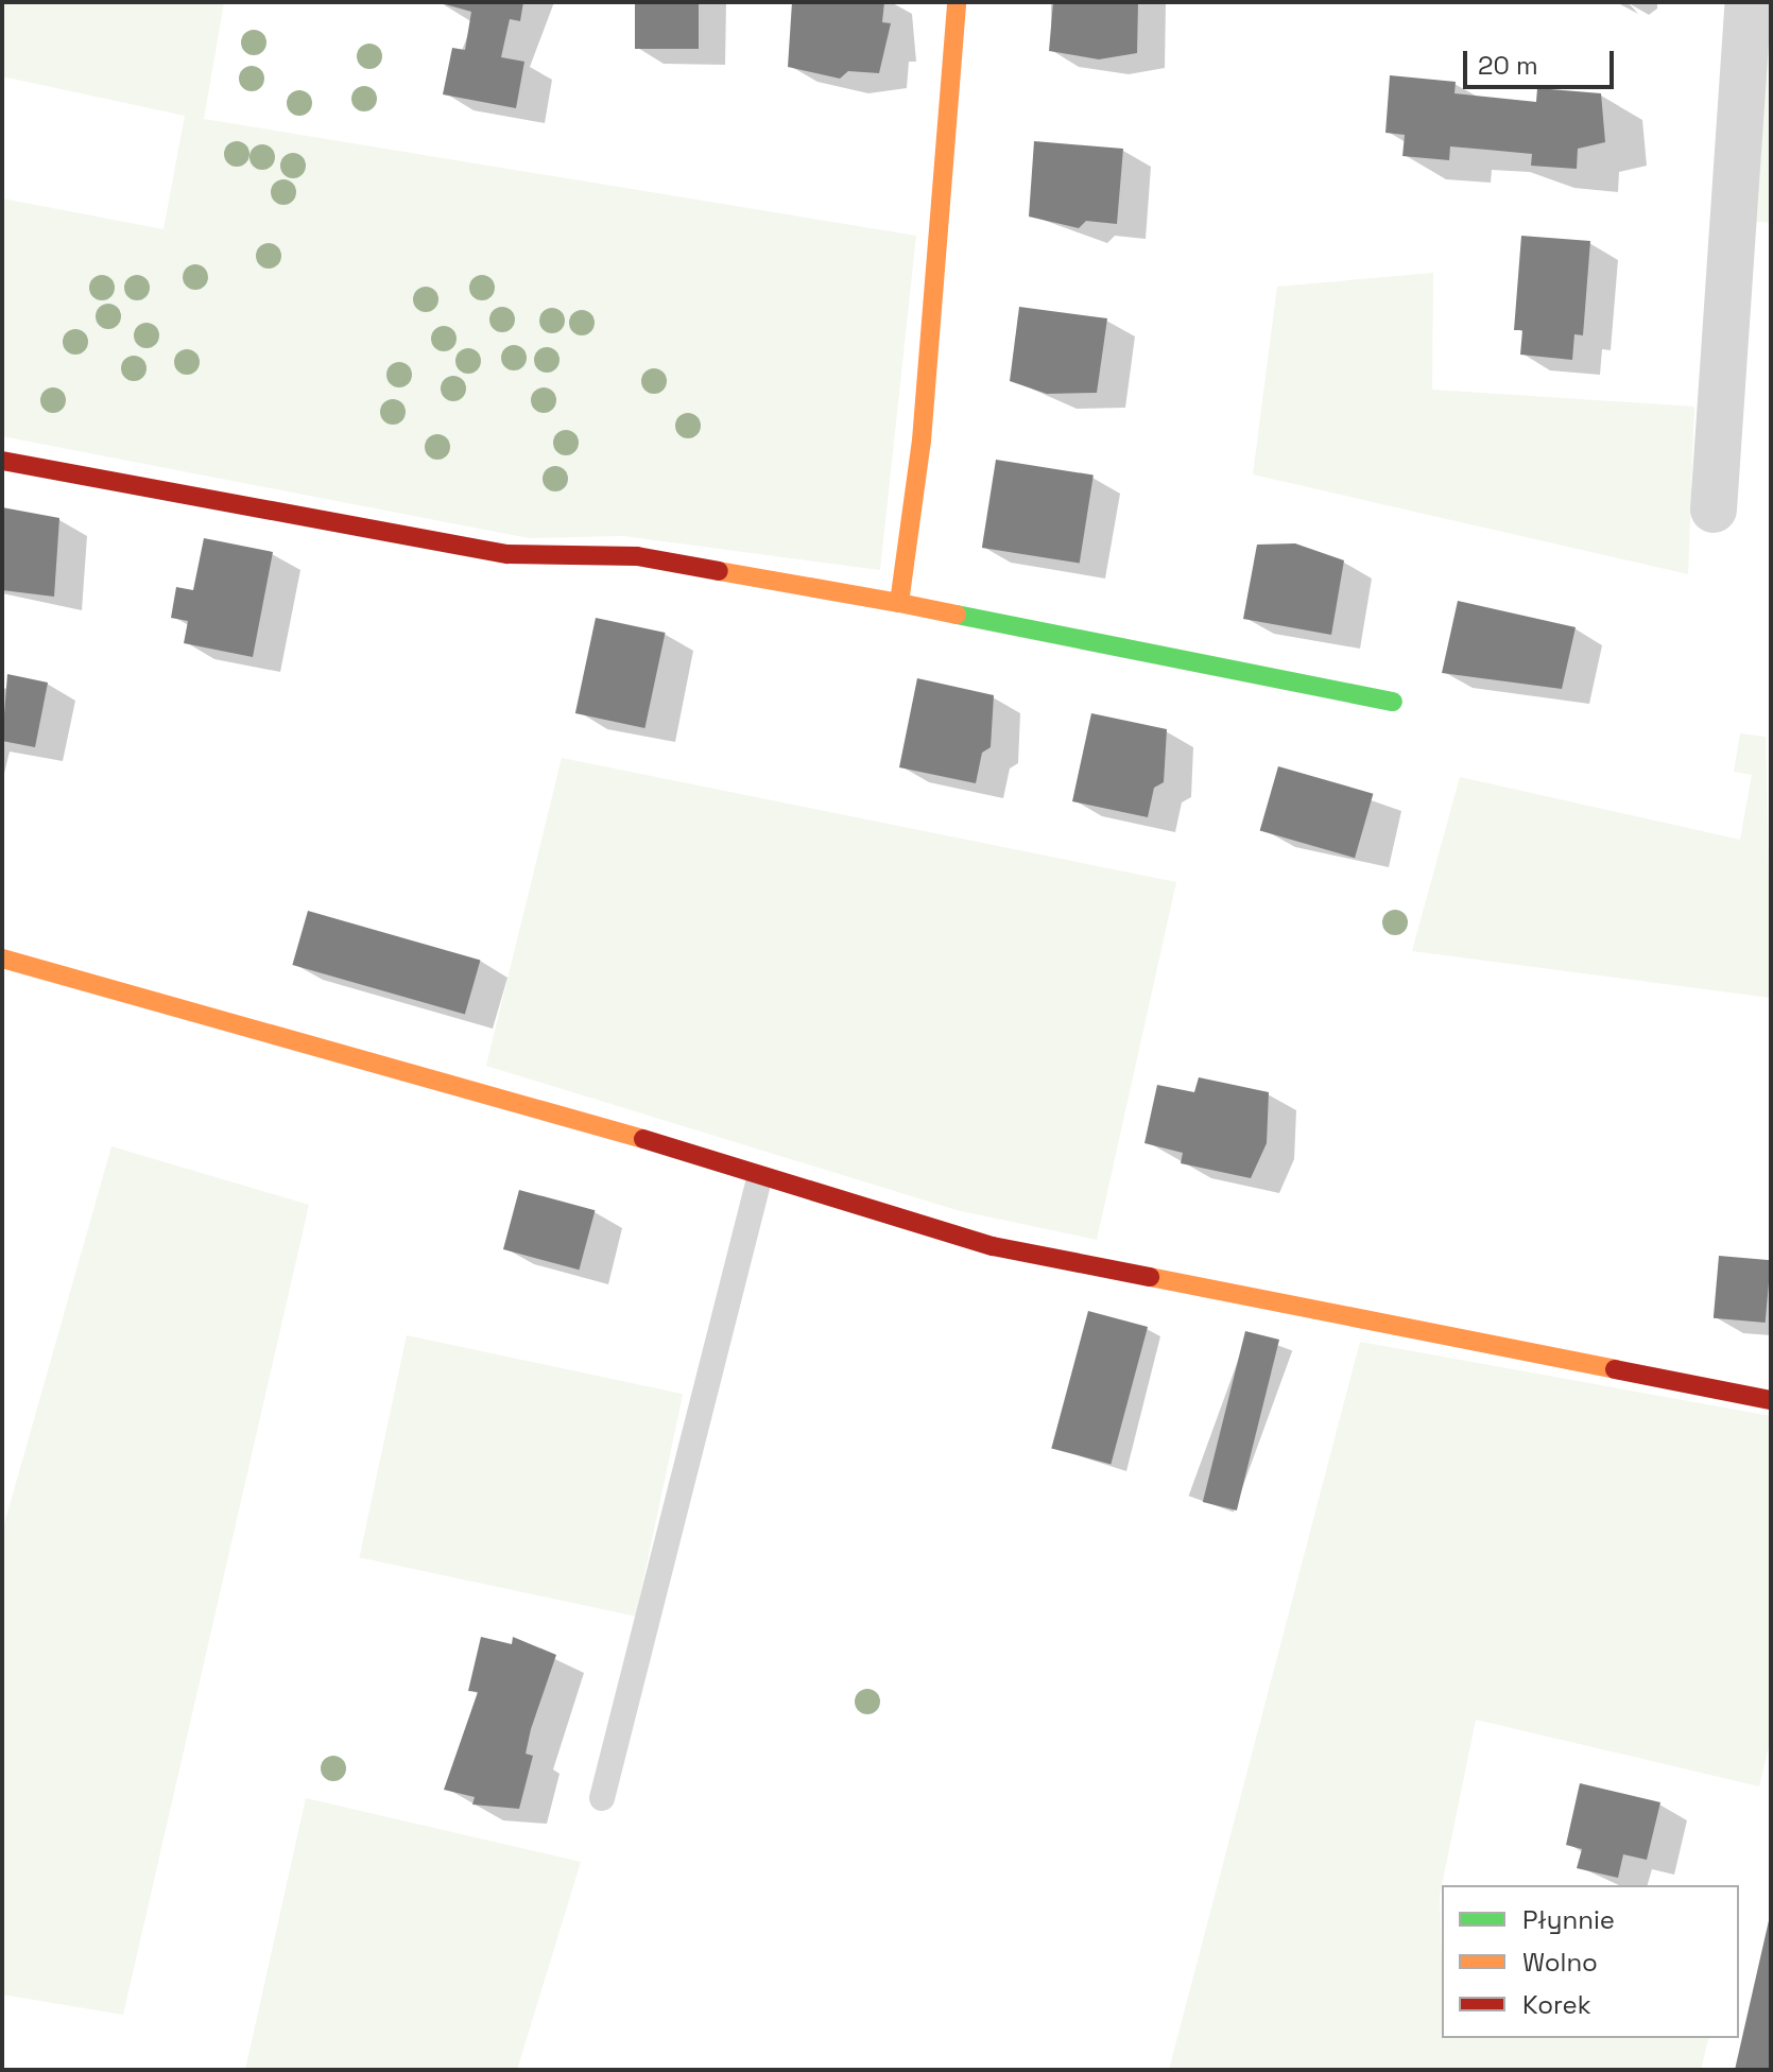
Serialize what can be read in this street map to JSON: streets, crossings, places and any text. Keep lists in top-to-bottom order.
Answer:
{
  "legend": ["Płynnie", "Wolno", "Korek"],
  "scale_bar": "20 m"
}
